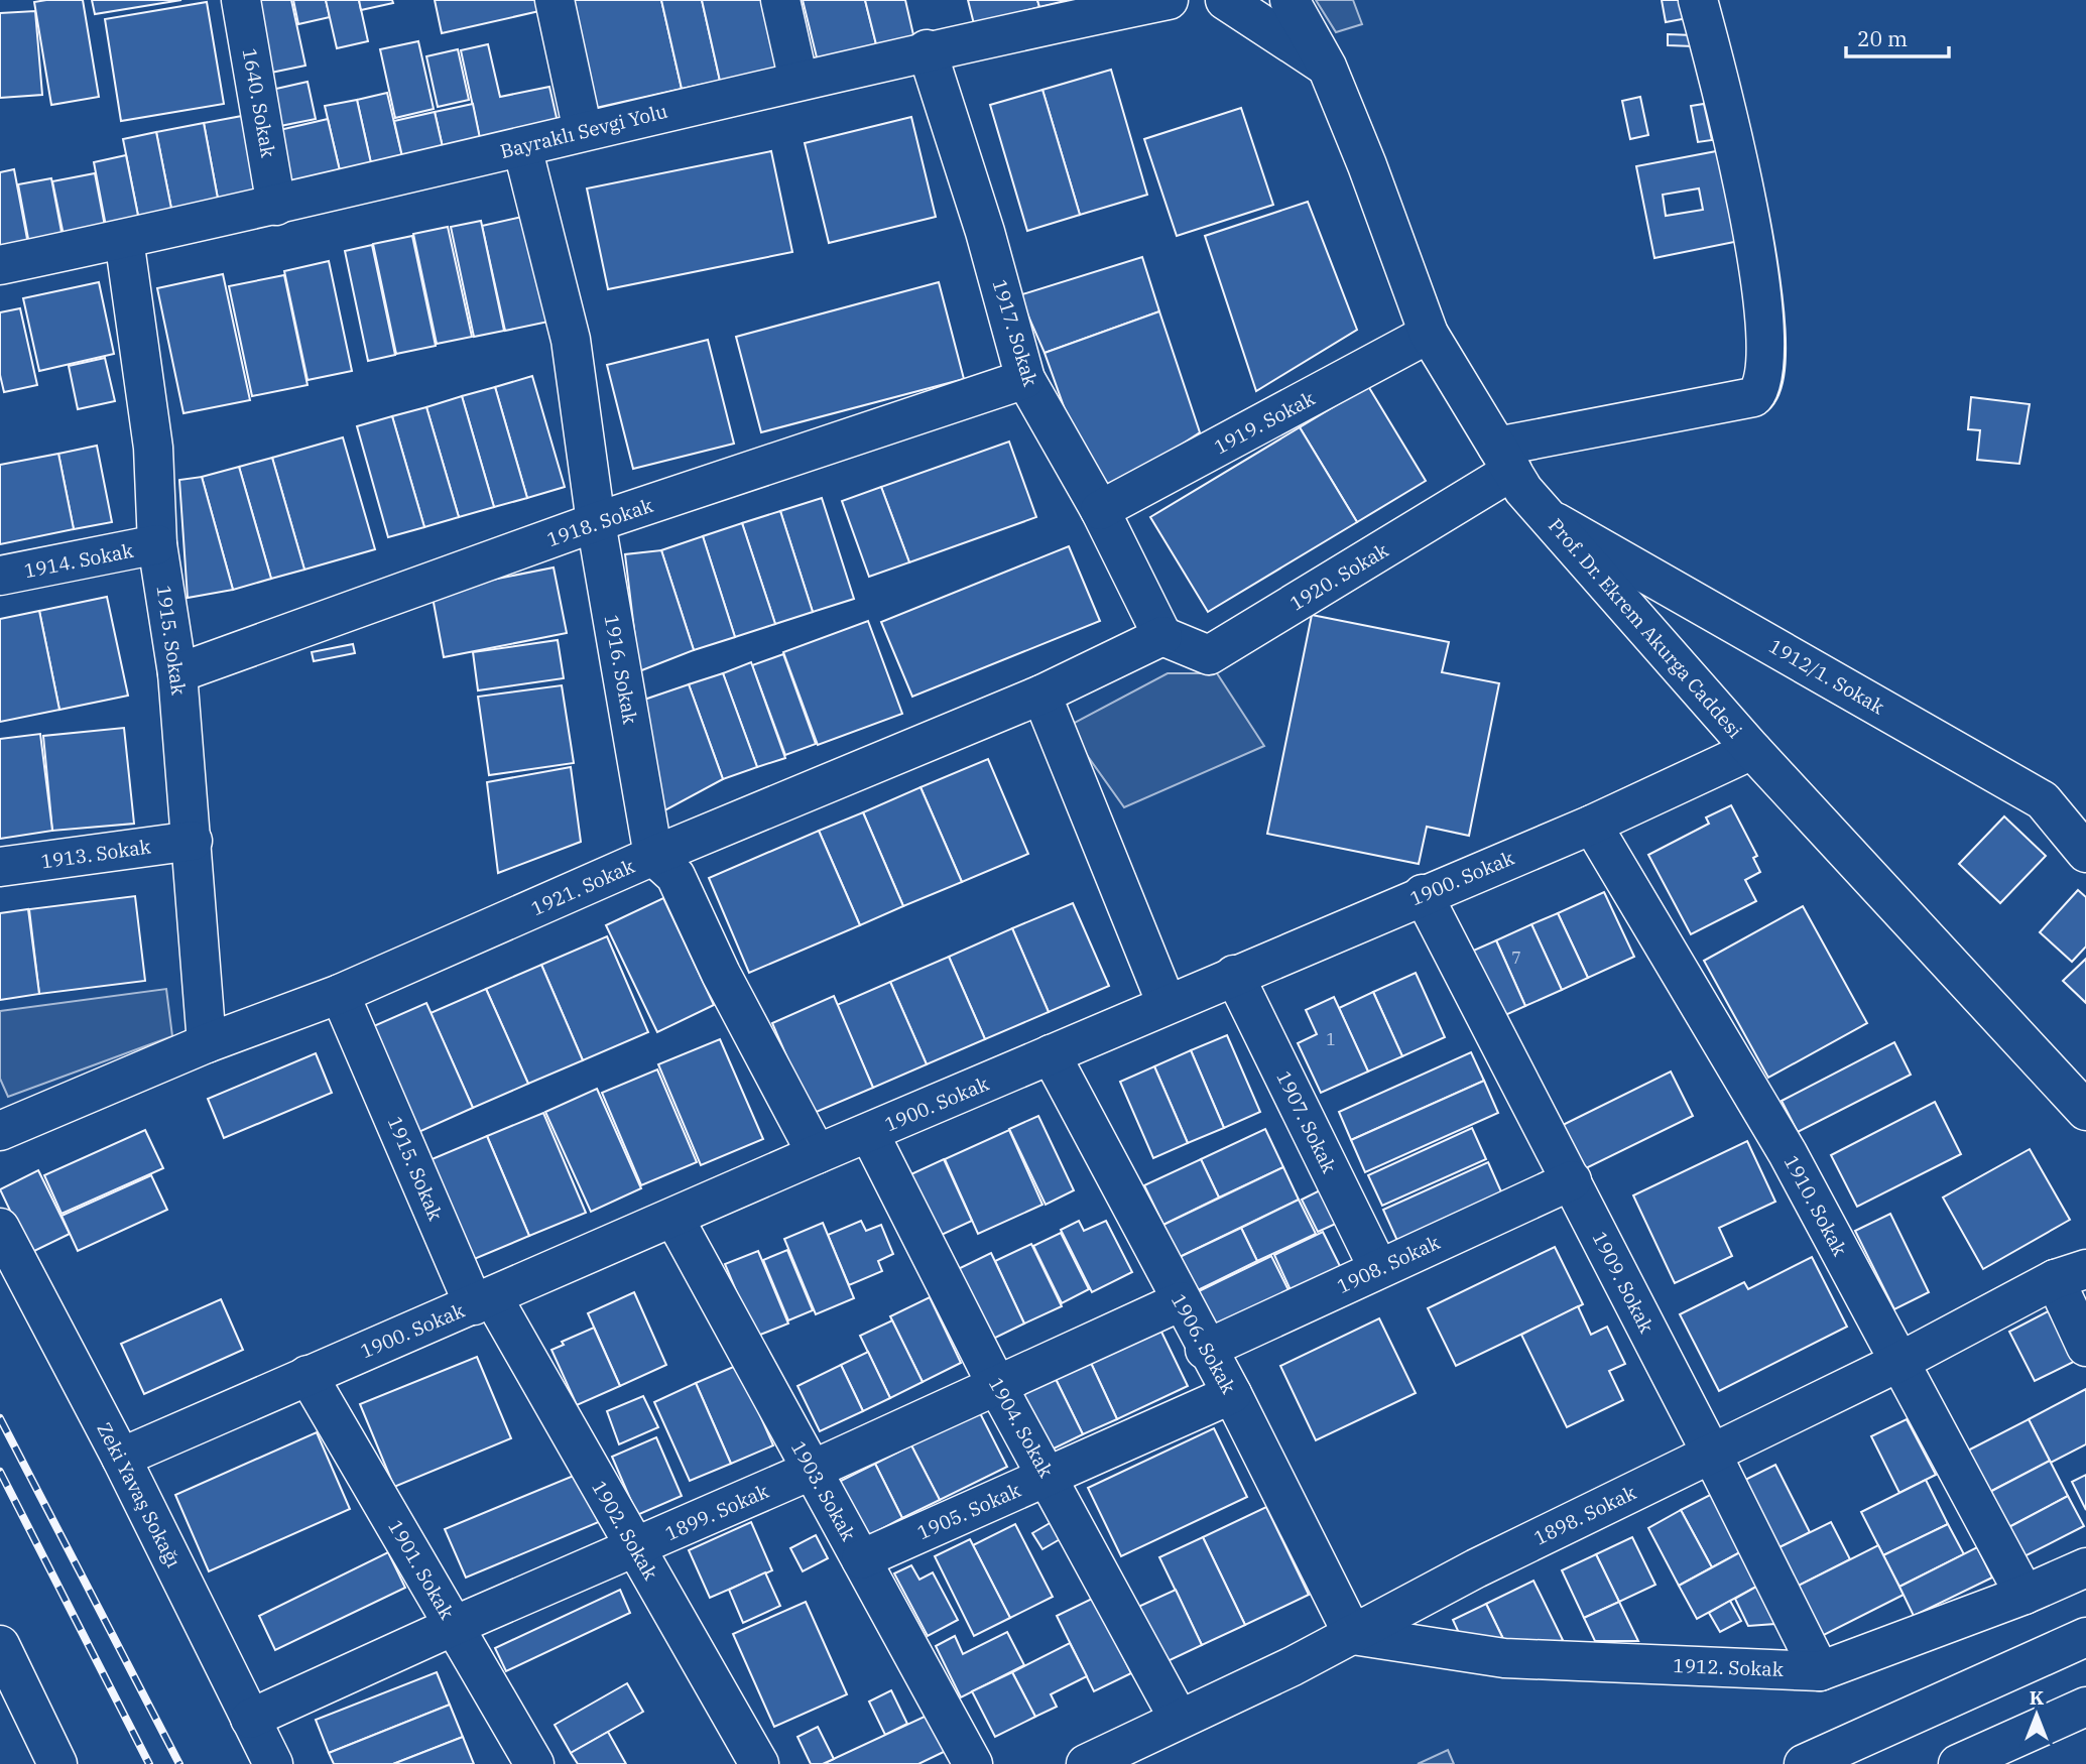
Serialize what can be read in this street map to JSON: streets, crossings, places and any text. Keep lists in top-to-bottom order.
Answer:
{
  "streets": {
    "street": [
      "1640. Sokak",
      "Bayraklı Sevgi Yolu",
      "1917. Sokak",
      "1919. Sokak",
      "1918. Sokak",
      "1914. Sokak",
      "1920. Sokak",
      "Prof. Dr. Ekrem Akurga Caddesi",
      "1915. Sokak",
      "1916. Sokak",
      "1912/1. Sokak",
      "1913. Sokak",
      "1900. Sokak",
      "1921. Sokak",
      "1907. Sokak",
      "1910. Sokak",
      "1908. Sokak",
      "1909. Sokak",
      "1906. Sokak",
      "1904. Sokak",
      "1903. Sokak",
      "Zeki Yavaş Sokağı",
      "1905. Sokak",
      "1899. Sokak",
      "1898. Sokak",
      "1902. Sokak",
      "1901. Sokak",
      "1912. Sokak"
    ]
  },
  "crossings": [
    ["1640. Sokak", "Bayraklı Sevgi Yolu"],
    ["Bayraklı Sevgi Yolu", "1917. Sokak"],
    ["Bayraklı Sevgi Yolu", "1915. Sokak"],
    ["Bayraklı Sevgi Yolu", "1916. Sokak"],
    ["1917. Sokak", "1919. Sokak"],
    ["1917. Sokak", "1918. Sokak"],
    ["1917. Sokak", "1920. Sokak"],
    ["1917. Sokak", "1921. Sokak"],
    ["1919. Sokak", "Prof. Dr. Ekrem Akurga Caddesi"],
    ["1918. Sokak", "1915. Sokak"],
    ["1918. Sokak", "1916. Sokak"],
    ["1914. Sokak", "1915. Sokak"],
    ["1920. Sokak", "Prof. Dr. Ekrem Akurga Caddesi"],
    ["1920. Sokak", "1921. Sokak"],
    ["Prof. Dr. Ekrem Akurga Caddesi", "1912/1. Sokak"],
    ["Prof. Dr. Ekrem Akurga Caddesi", "1900. Sokak"],
    ["1915. Sokak", "1913. Sokak"],
    ["1915. Sokak", "1900. Sokak"],
    ["1915. Sokak", "1921. Sokak"],
    ["1915. Sokak", "1902. Sokak"],
    ["1916. Sokak", "1921. Sokak"],
    ["1900. Sokak", "1907. Sokak"],
    ["1900. Sokak", "1910. Sokak"],
    ["1900. Sokak", "1909. Sokak"],
    ["1900. Sokak", "1906. Sokak"],
    ["1900. Sokak", "1904. Sokak"],
    ["1900. Sokak", "1903. Sokak"],
    ["1900. Sokak", "Zeki Yavaş Sokağı"],
    ["1900. Sokak", "1902. Sokak"],
    ["1900. Sokak", "1901. Sokak"],
    ["1907. Sokak", "1908. Sokak"],
    ["1910. Sokak", "1898. Sokak"],
    ["1910. Sokak", "1912. Sokak"],
    ["1908. Sokak", "1909. Sokak"],
    ["1908. Sokak", "1906. Sokak"],
    ["1909. Sokak", "1898. Sokak"],
    ["1909. Sokak", "1912. Sokak"],
    ["1906. Sokak", "1905. Sokak"],
    ["1906. Sokak", "1899. Sokak"],
    ["1906. Sokak", "1898. Sokak"],
    ["1906. Sokak", "1912. Sokak"],
    ["1904. Sokak", "1905. Sokak"],
    ["1904. Sokak", "1899. Sokak"],
    ["1904. Sokak", "1898. Sokak"],
    ["1903. Sokak", "1905. Sokak"],
    ["1903. Sokak", "1899. Sokak"],
    ["Zeki Yavaş Sokağı", "1899. Sokak"],
    ["1899. Sokak", "1902. Sokak"],
    ["1899. Sokak", "1901. Sokak"],
    ["1898. Sokak", "1912. Sokak"]
  ],
  "house_numbers": ["7", "1"],
  "scale_bar": "20 m",
  "north": "top"
}
